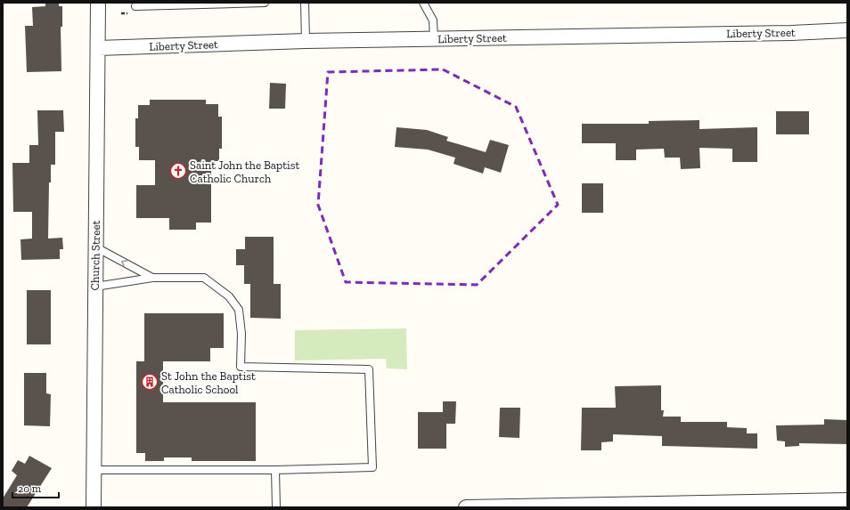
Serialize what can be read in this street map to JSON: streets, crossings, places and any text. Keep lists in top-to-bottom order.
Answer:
{
  "streets": {
    "street": ["Liberty Street", "Church Street"]
  },
  "crossings": [
    ["Liberty Street", "Church Street"]
  ],
  "places": {
    "church": ["Saint John the Baptist Catholic Church"],
    "building": ["St John the Baptist Catholic School"]
  },
  "scale_bar": "20 m"
}
